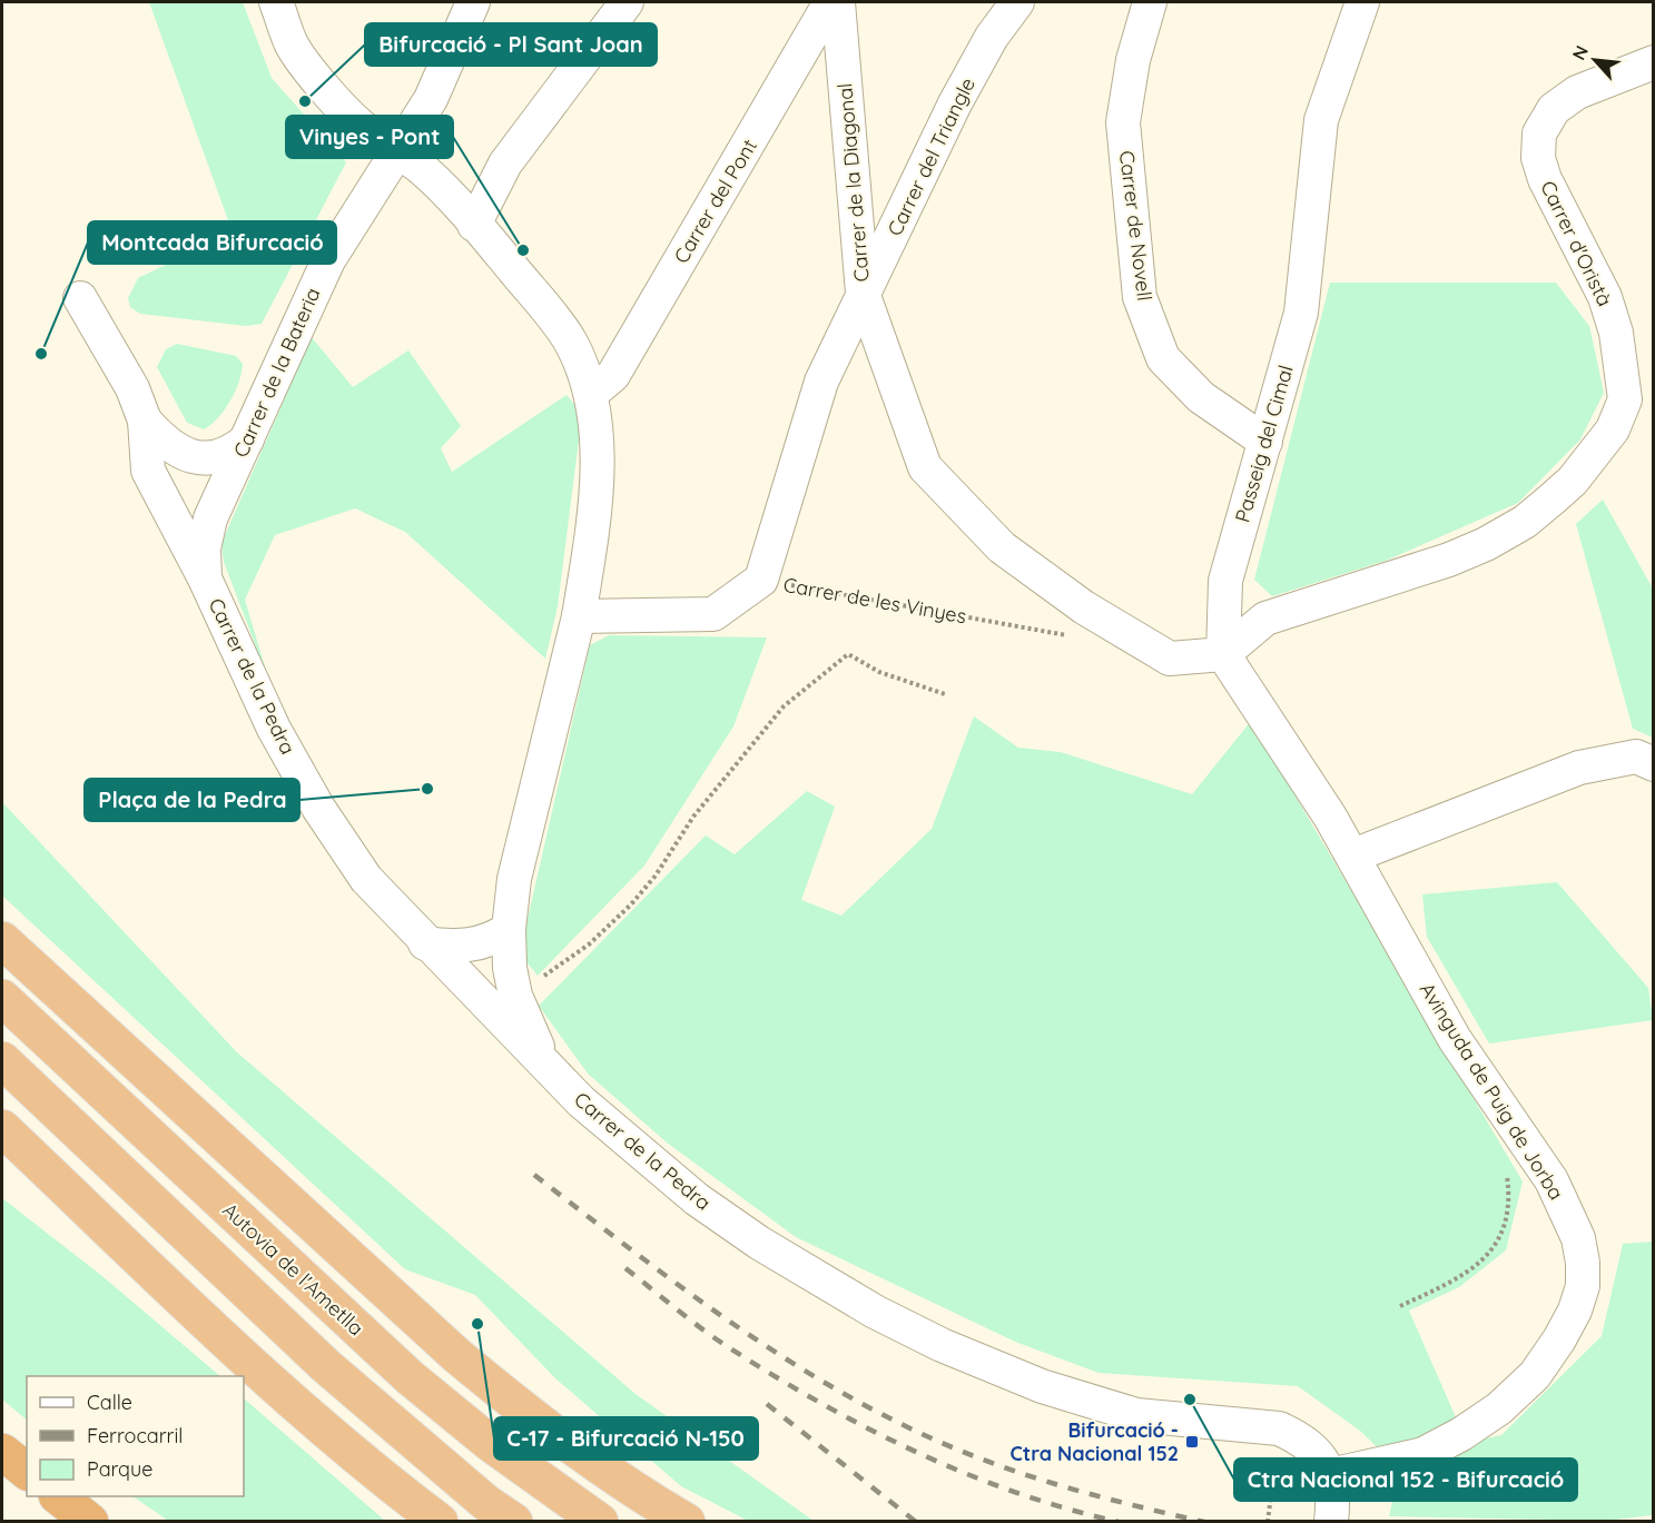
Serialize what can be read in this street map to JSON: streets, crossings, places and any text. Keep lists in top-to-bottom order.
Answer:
{
  "streets": {
    "highway": ["Autovia de l'Ametlla"],
    "street": [
      "Carrer del Triangle",
      "Carrer de la Diagonal",
      "Carrer del Pont",
      "Carrer de Novell",
      "Carrer d'Oristà",
      "Carrer de la Bateria",
      "Passeig del Cimal",
      "Carrer de les Vinyes",
      "Carrer de la Pedra",
      "Avinguda de Puig de Jorba"
    ]
  },
  "crossings": [
    ["Carrer del Triangle", "Carrer de la Diagonal"],
    ["Carrer del Triangle", "Carrer de les Vinyes"],
    ["Carrer de la Diagonal", "Carrer d'Oristà"],
    ["Carrer de la Diagonal", "Passeig del Cimal"],
    ["Carrer de la Diagonal", "Carrer de les Vinyes"],
    ["Carrer de Novell", "Passeig del Cimal"],
    ["Carrer d'Oristà", "Passeig del Cimal"],
    ["Carrer de la Bateria", "Carrer de la Pedra"],
    ["Carrer de la Pedra", "Avinguda de Puig de Jorba"]
  ],
  "places": {
    "other": [
      "Bifurcació - Pl Sant Joan",
      "Vinyes - Pont",
      "Montcada Bifurcació",
      "Plaça de la Pedra",
      "C-17 - Bifurcació N-150",
      "Ctra Nacional 152 - Bifurcació"
    ],
    "transit": ["Bifurcació - Ctra Nacional 152"]
  },
  "legend": ["Calle", "Ferrocarril", "Parque"],
  "north": "top left"
}
